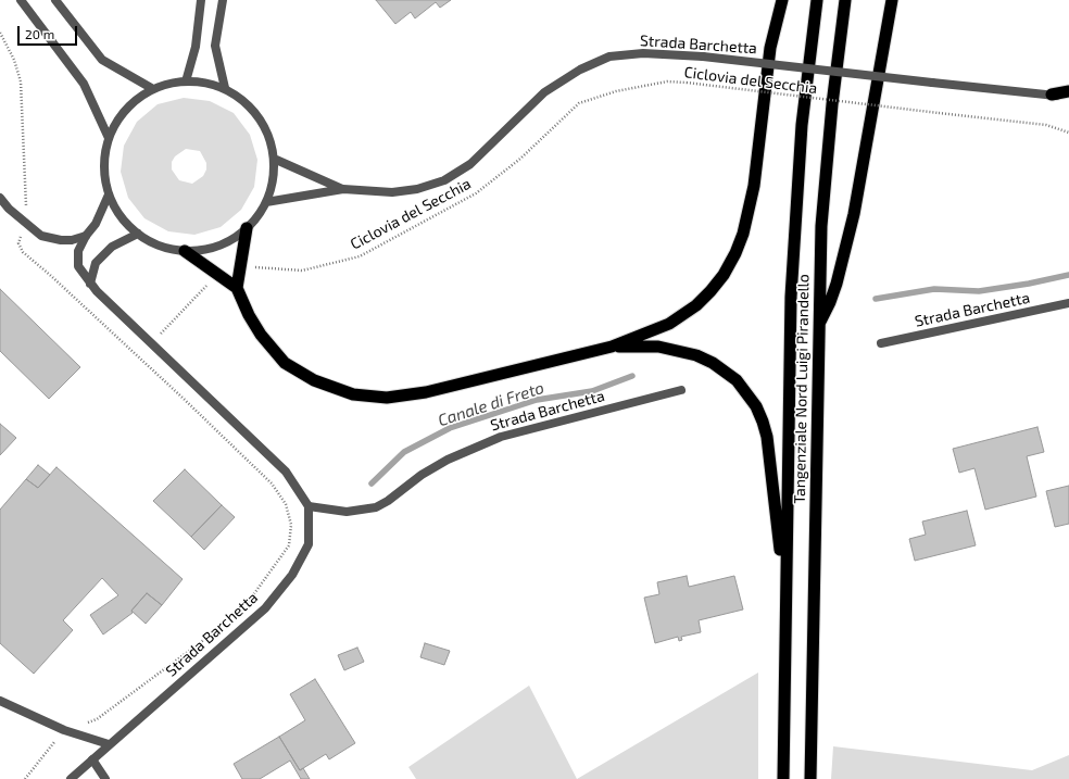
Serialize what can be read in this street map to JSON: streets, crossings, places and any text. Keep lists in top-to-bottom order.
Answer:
{
  "streets": {
    "highway": ["Tangenziale Nord Luigi Pirandello"],
    "street": ["Strada Barchetta"],
    "path": ["Ciclovia del Secchia"]
  },
  "water": ["Canale di Freto"],
  "scale_bar": "20 m"
}
